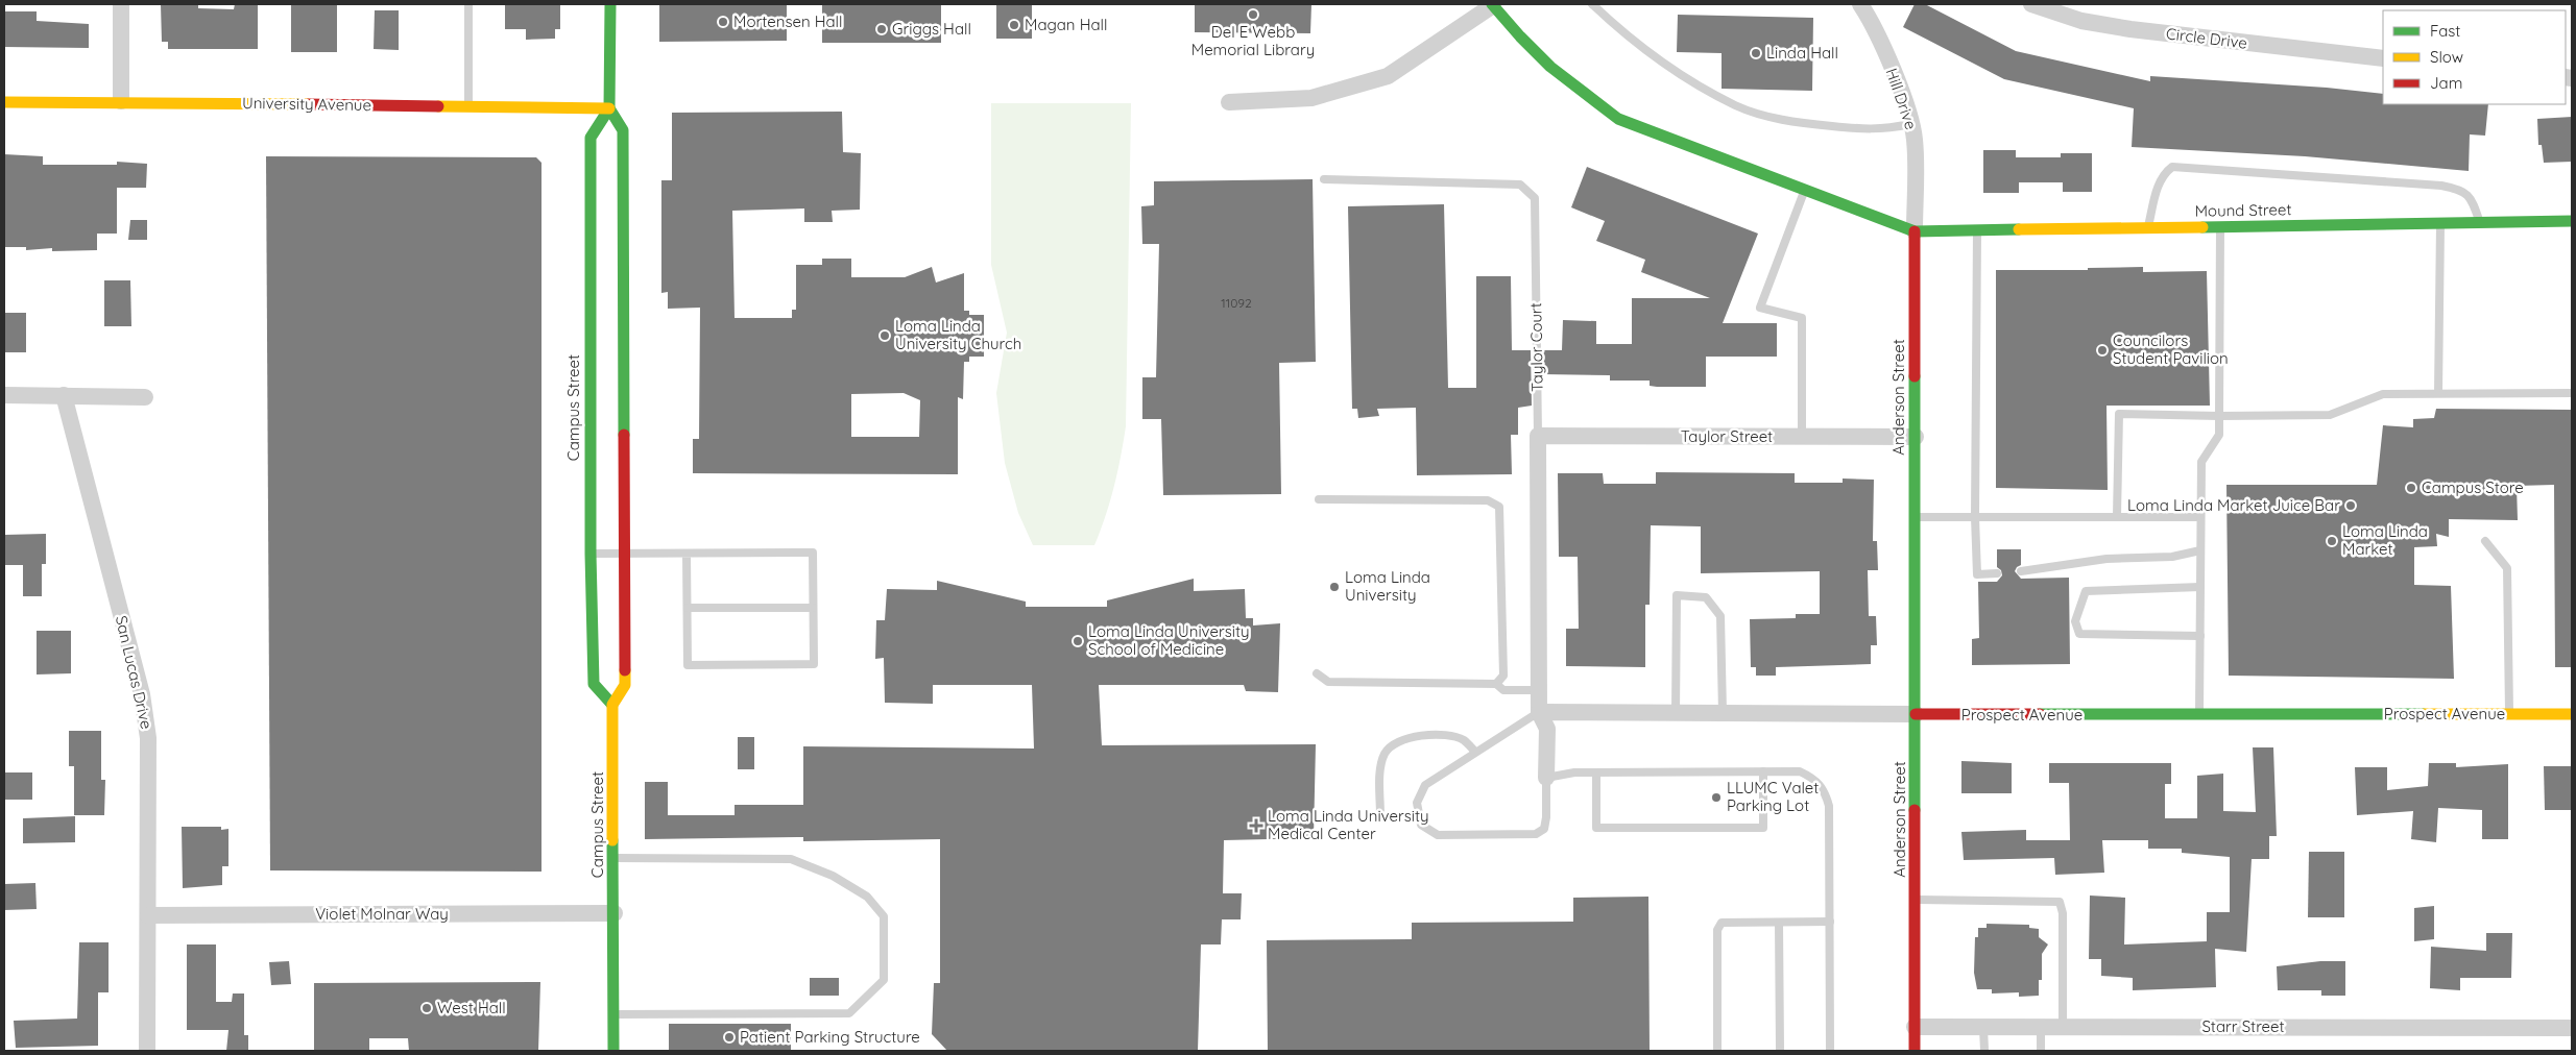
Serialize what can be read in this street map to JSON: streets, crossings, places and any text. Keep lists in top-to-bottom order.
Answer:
{
  "streets": {
    "street": [
      "Circle Drive",
      "Hill Drive",
      "University Avenue",
      "Mound Street",
      "Taylor Court",
      "Anderson Street",
      "Campus Street",
      "Taylor Street",
      "San Lucas Drive",
      "Prospect Avenue",
      "Violet Molnar Way",
      "Starr Street"
    ]
  },
  "crossings": [
    ["Hill Drive", "Mound Street"],
    ["Hill Drive", "Anderson Street"],
    ["University Avenue", "Campus Street"],
    ["Mound Street", "Anderson Street"],
    ["Taylor Court", "Taylor Street"],
    ["Taylor Court", "Prospect Avenue"],
    ["Anderson Street", "Taylor Street"],
    ["Anderson Street", "Prospect Avenue"],
    ["Anderson Street", "Starr Street"],
    ["Campus Street", "Violet Molnar Way"],
    ["San Lucas Drive", "Violet Molnar Way"]
  ],
  "places": {
    "other": [
      "Del E Webb Memorial Library",
      "Mortensen Hall",
      "Magan Hall",
      "Griggs Hall",
      "Linda Hall",
      "Loma Linda University Church",
      "Councilors Student Pavilion",
      "Campus Store",
      "Loma Linda Market Juice Bar",
      "Loma Linda Market",
      "Loma Linda University",
      "Loma Linda University School of Medicine",
      "LLUMC Valet Parking Lot",
      "West Hall",
      "Patient Parking Structure"
    ],
    "health": ["Loma Linda University Medical Center"]
  },
  "house_numbers": ["11092"],
  "legend": ["Fast", "Slow", "Jam"]
}
